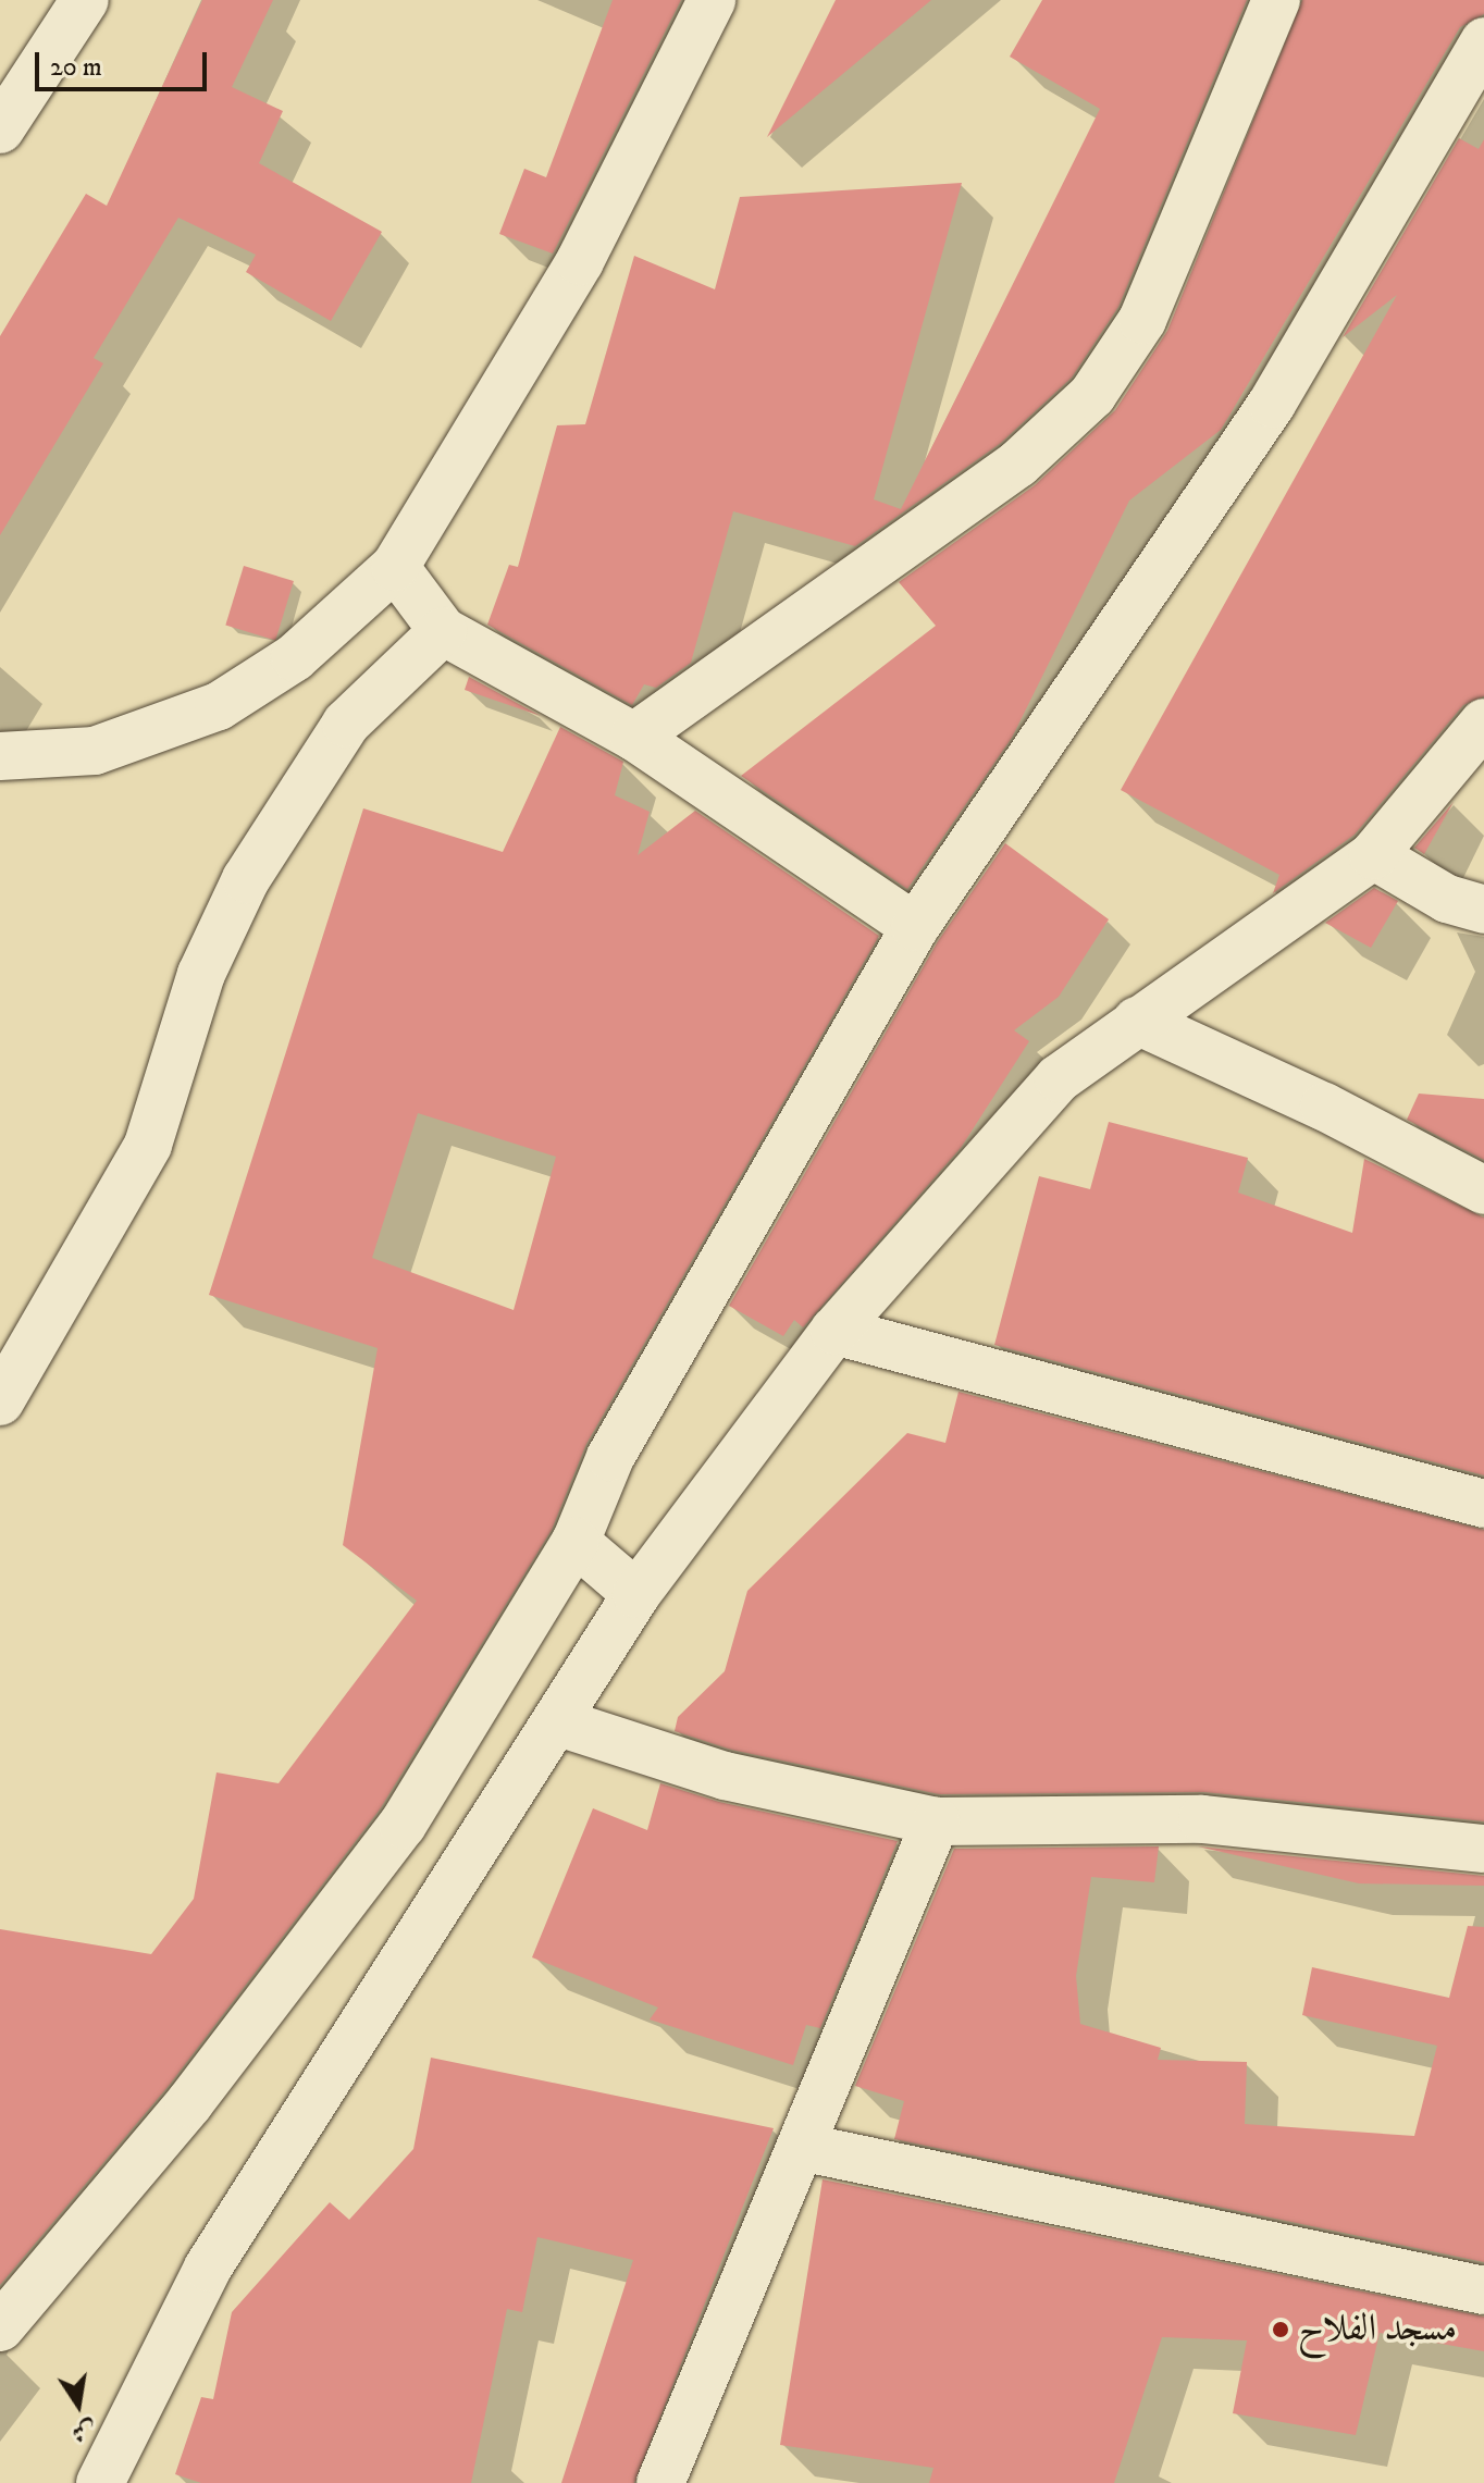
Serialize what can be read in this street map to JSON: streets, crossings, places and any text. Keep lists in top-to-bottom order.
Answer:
{
  "places": ["مسجد الفلاح"],
  "scale_bar": "20 m",
  "north": "bottom"
}
